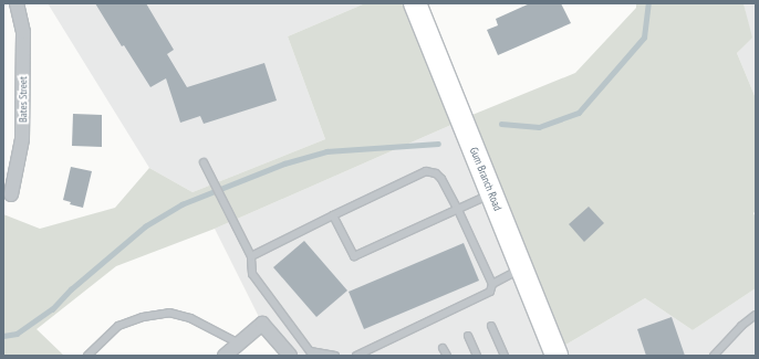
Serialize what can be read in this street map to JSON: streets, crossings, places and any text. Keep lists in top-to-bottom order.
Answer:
{
  "streets": {
    "main road": ["Gum Branch Road"],
    "street": ["Bates Street"]
  }
}
